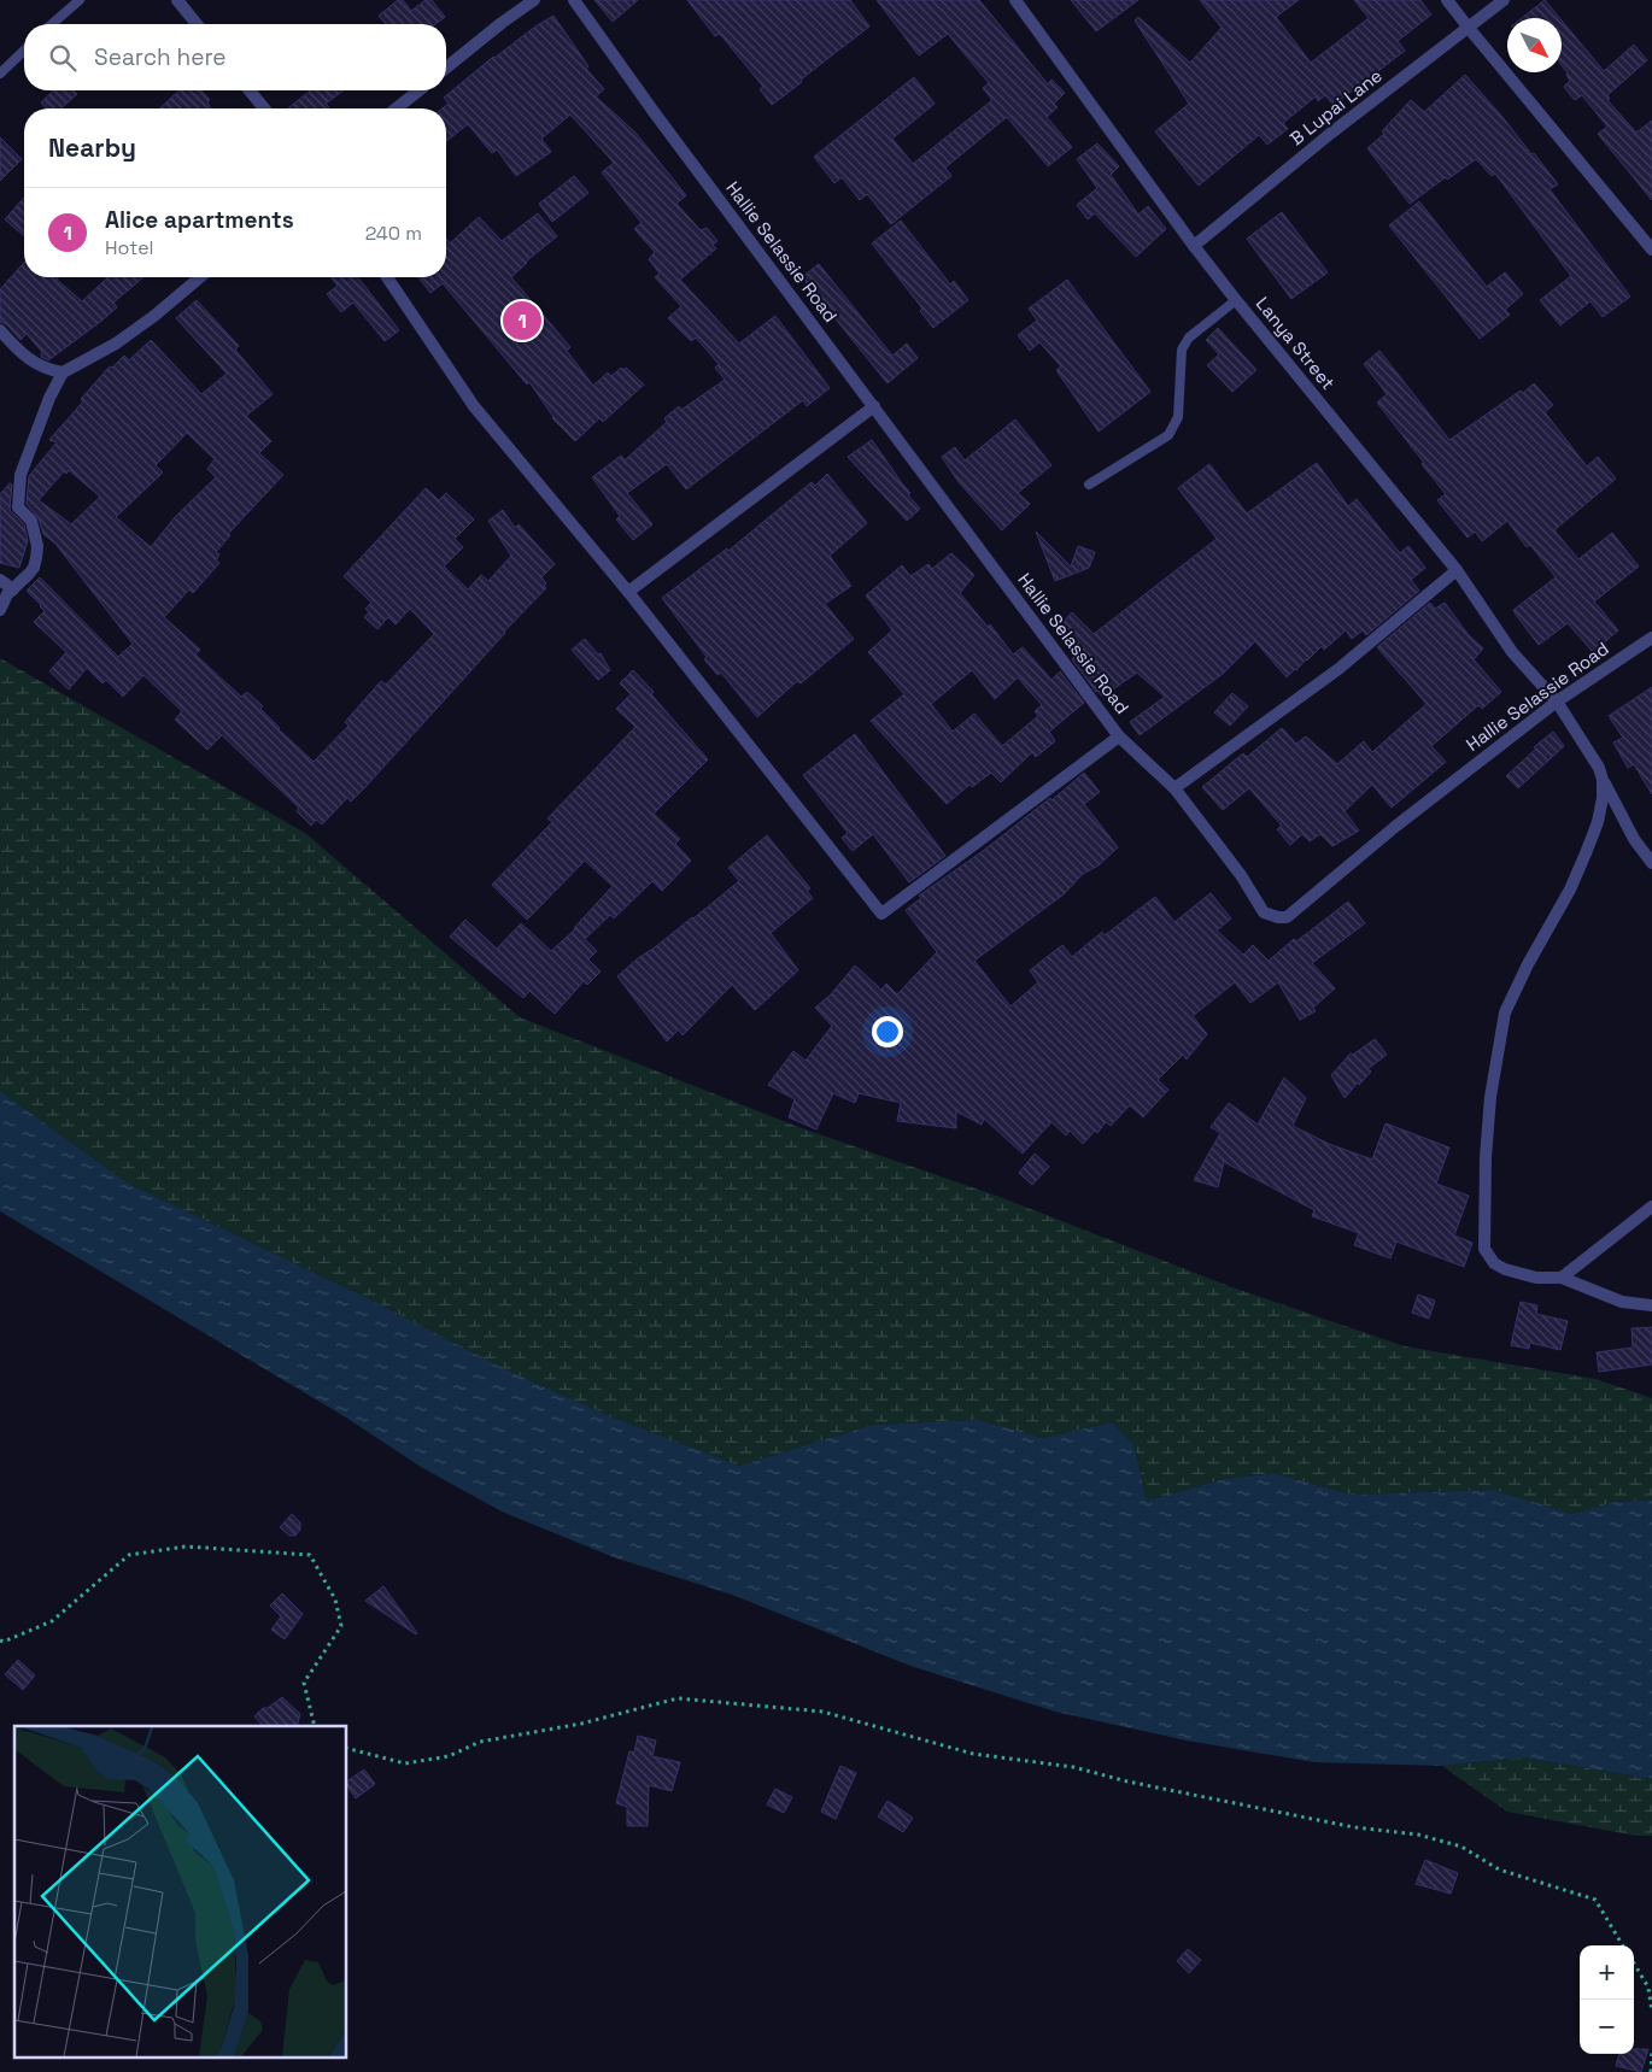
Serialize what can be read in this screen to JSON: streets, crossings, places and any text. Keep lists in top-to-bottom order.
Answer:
{
  "streets": {
    "street": ["B Lupai Lane", "Hallie Selassie Road", "Lanya Street"]
  },
  "crossings": [
    ["B Lupai Lane", "Lanya Street"],
    ["Hallie Selassie Road", "Lanya Street"]
  ],
  "north": "bottom right",
  "page": {
    "search": "Search here",
    "heading": "Nearby",
    "list": [
      {
        "mark": "1",
        "name": "Alice apartments",
        "note": "Hotel",
        "value": "240 m"
      }
    ],
    "pins": "1",
    "map_buttons": ["+", "−"]
  }
}
